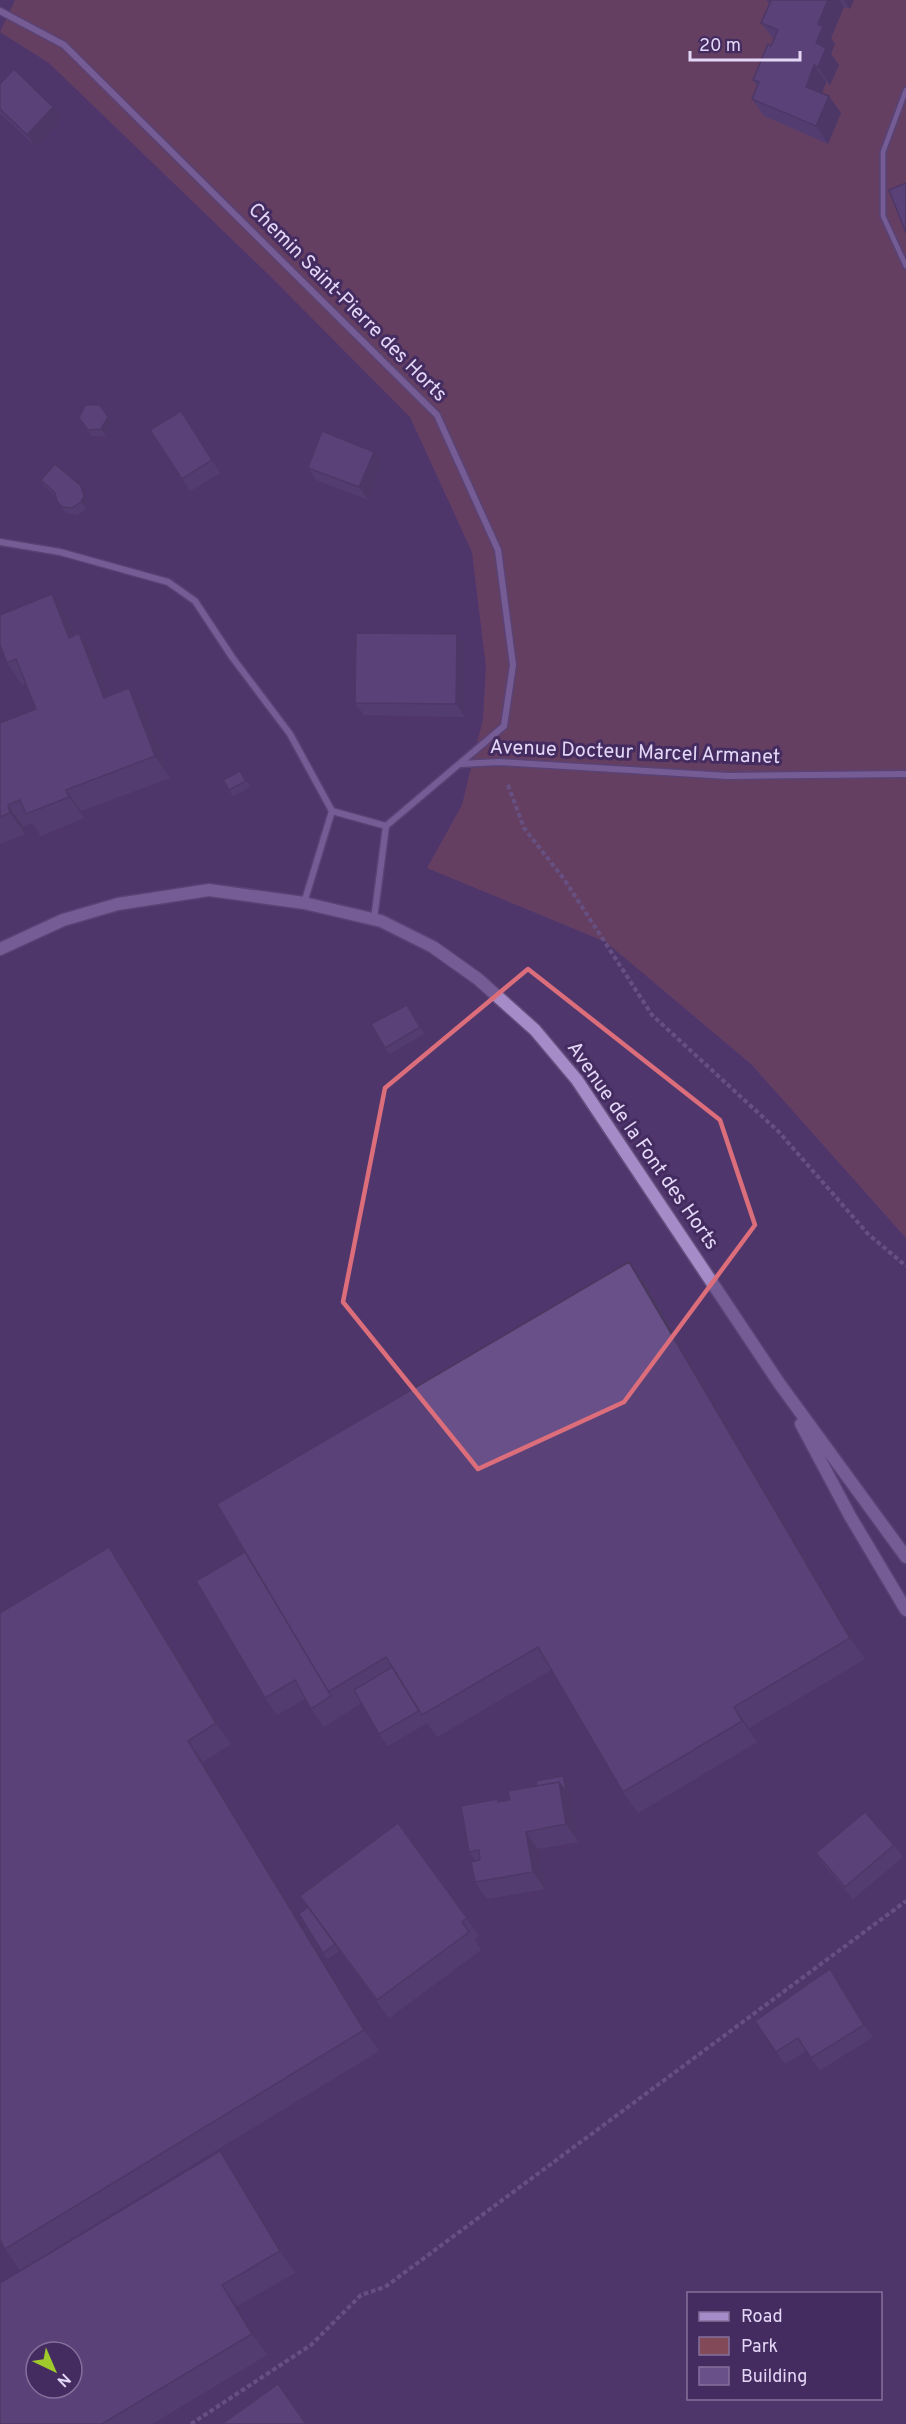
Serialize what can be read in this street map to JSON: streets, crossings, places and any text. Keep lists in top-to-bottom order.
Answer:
{
  "streets": {
    "main road": ["Avenue de la Font des Horts"],
    "street": ["Chemin Saint-Pierre des Horts", "Avenue Docteur Marcel Armanet"]
  },
  "crossings": [
    ["Chemin Saint-Pierre des Horts", "Avenue Docteur Marcel Armanet"]
  ],
  "legend": ["Road", "Park", "Building"],
  "scale_bar": "20 m",
  "north": "bottom right"
}
